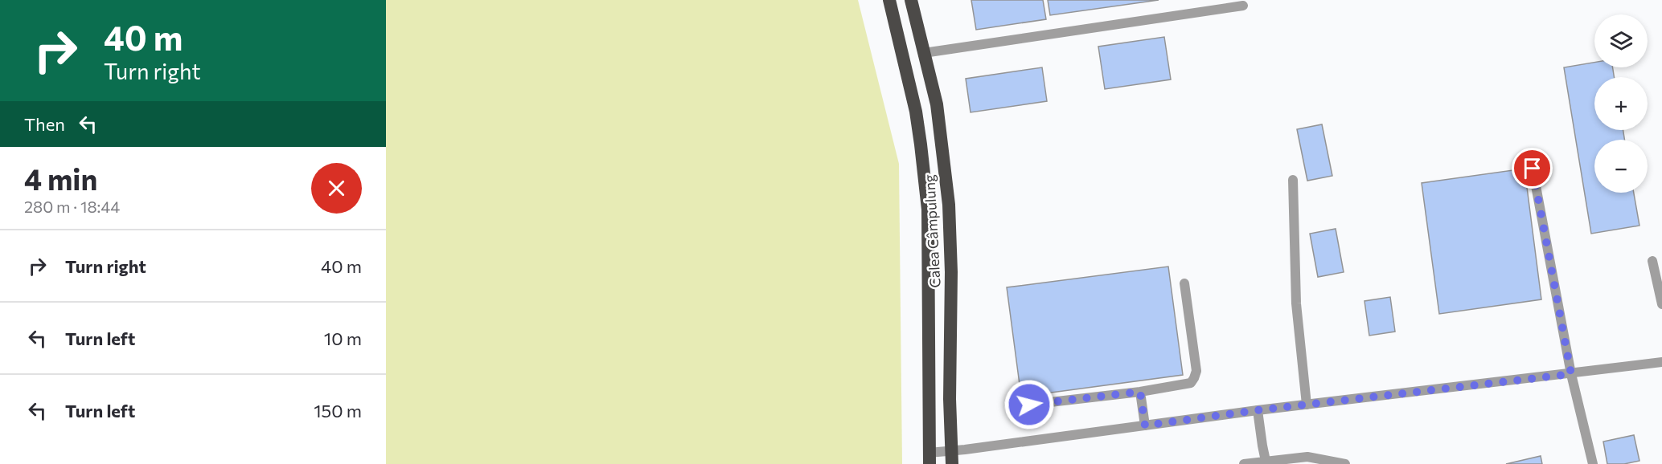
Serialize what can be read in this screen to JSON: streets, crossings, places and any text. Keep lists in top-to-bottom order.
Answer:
{
  "streets": {
    "highway": ["Calea Câmpulung"]
  },
  "page": {
    "turn": ["40 m", "Turn right"],
    "map_buttons": ["+", "−"],
    "then": "Then",
    "heading": ["4 min", "280 m · 18:44"],
    "list": [
      {
        "name": "Turn right",
        "value": "40 m"
      },
      {
        "name": "Turn left",
        "value": "10 m"
      },
      {
        "name": "Turn left",
        "value": "150 m"
      }
    ]
  }
}
